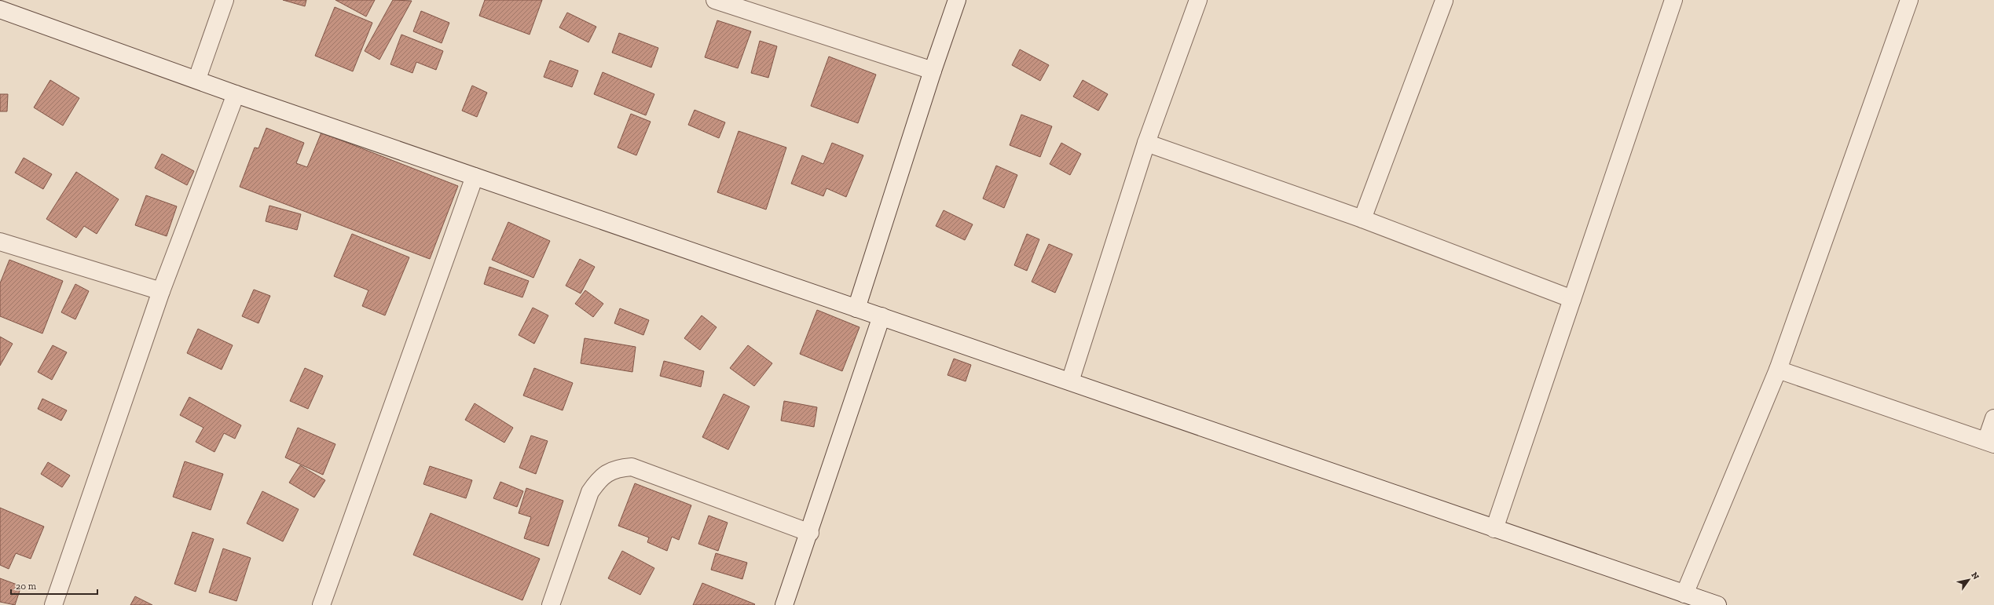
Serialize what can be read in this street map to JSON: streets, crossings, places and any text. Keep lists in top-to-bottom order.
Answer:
{
  "scale_bar": "20 m",
  "north": "top right"
}
